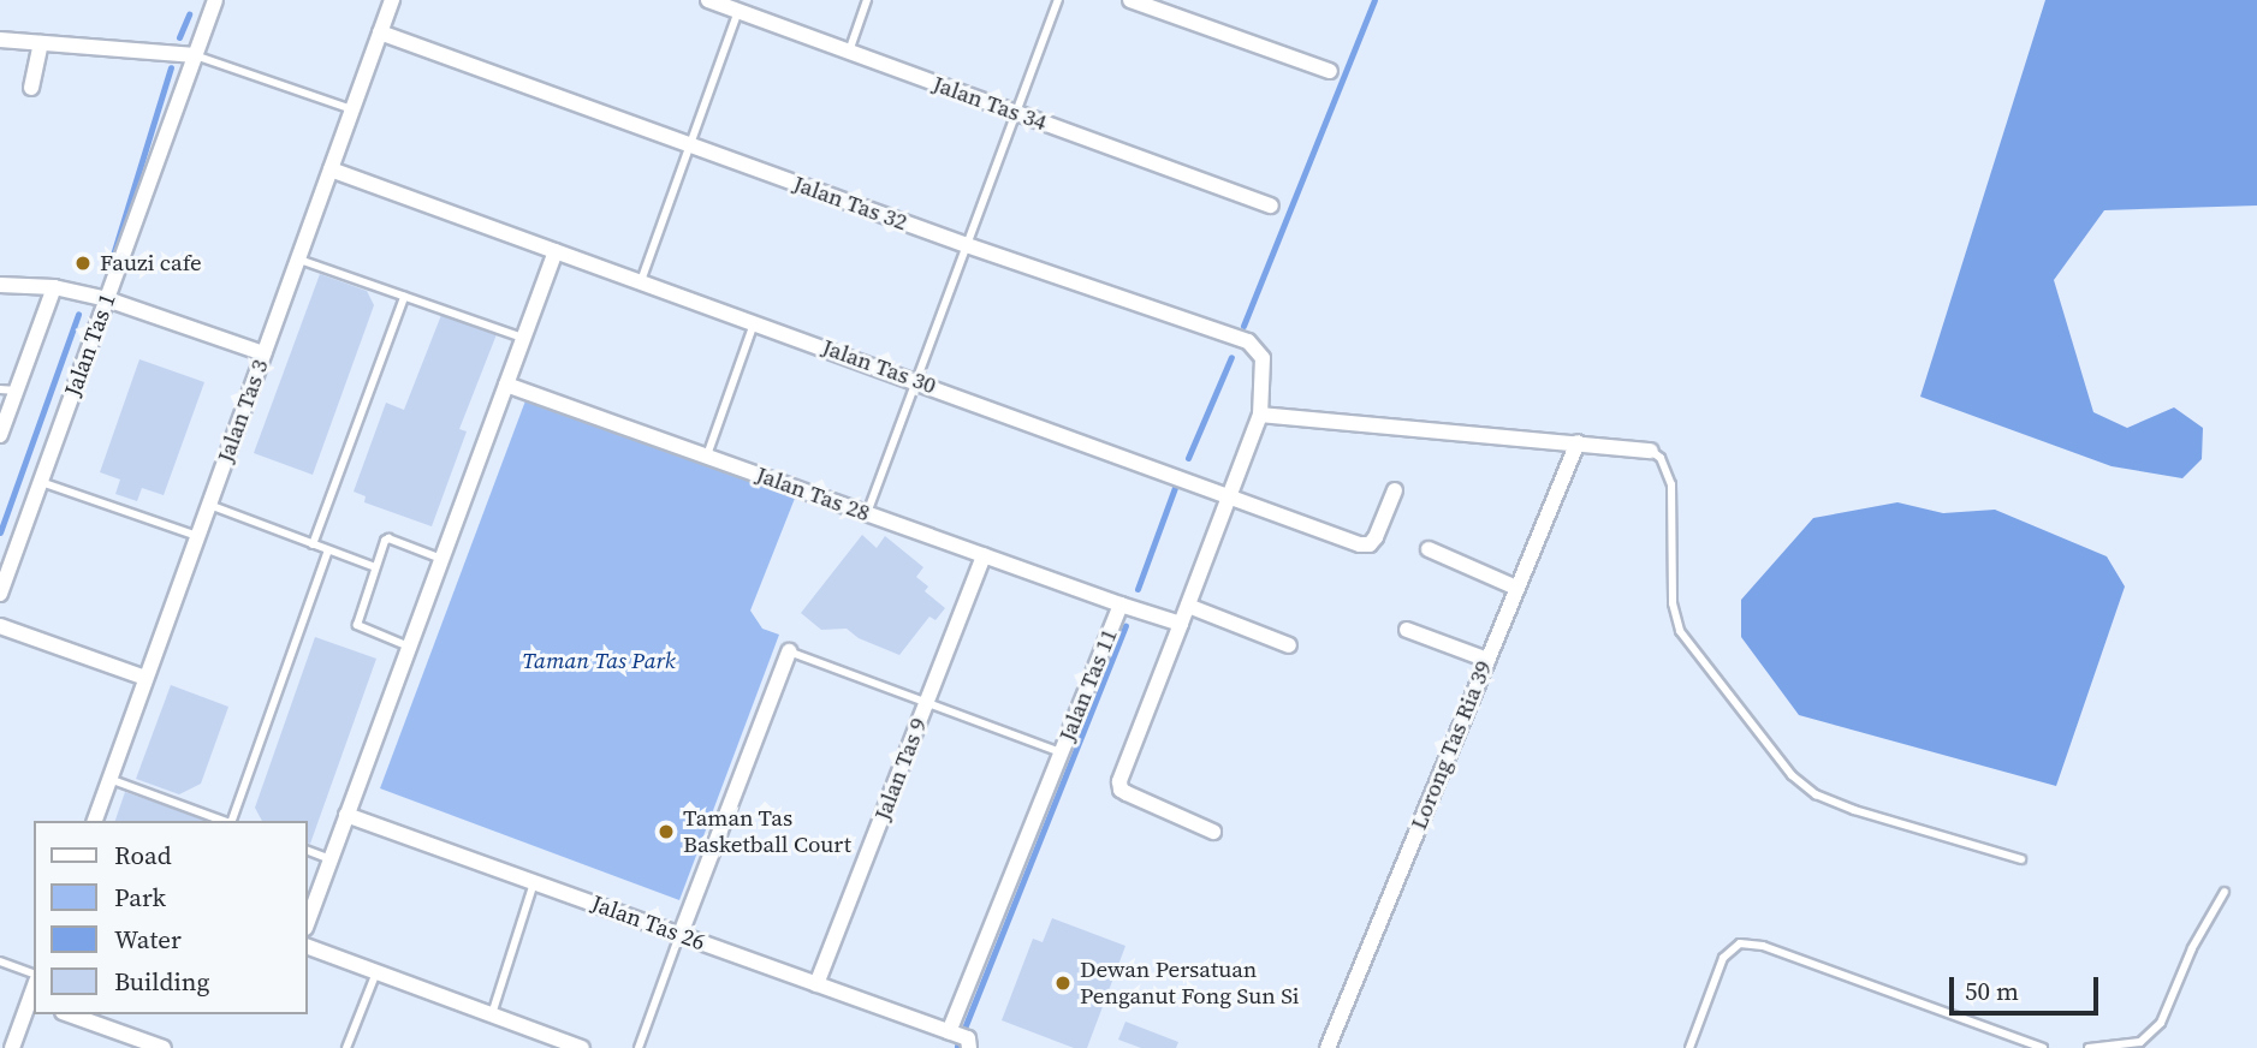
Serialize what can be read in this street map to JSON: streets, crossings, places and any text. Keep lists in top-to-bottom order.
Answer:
{
  "streets": {
    "street": [
      "Jalan Tas 34",
      "Jalan Tas 32",
      "Jalan Tas 1",
      "Jalan Tas 30",
      "Jalan Tas 3",
      "Jalan Tas 28",
      "Jalan Tas 11",
      "Lorong Tas Ria 39",
      "Jalan Tas 9",
      "Jalan Tas 26"
    ]
  },
  "crossings": [
    ["Jalan Tas 32", "Jalan Tas 3"],
    ["Jalan Tas 30", "Jalan Tas 3"],
    ["Jalan Tas 28", "Jalan Tas 11"],
    ["Jalan Tas 28", "Jalan Tas 9"],
    ["Jalan Tas 11", "Jalan Tas 26"],
    ["Jalan Tas 9", "Jalan Tas 26"]
  ],
  "parks": ["Taman Tas Park"],
  "places": ["Fauzi cafe", "Taman Tas Basketball Court", "Dewan Persatuan Penganut Fong Sun Si"],
  "legend": [
    "Road",
    "Park",
    "Water",
    "Building"
  ],
  "scale_bar": "50 m"
}
